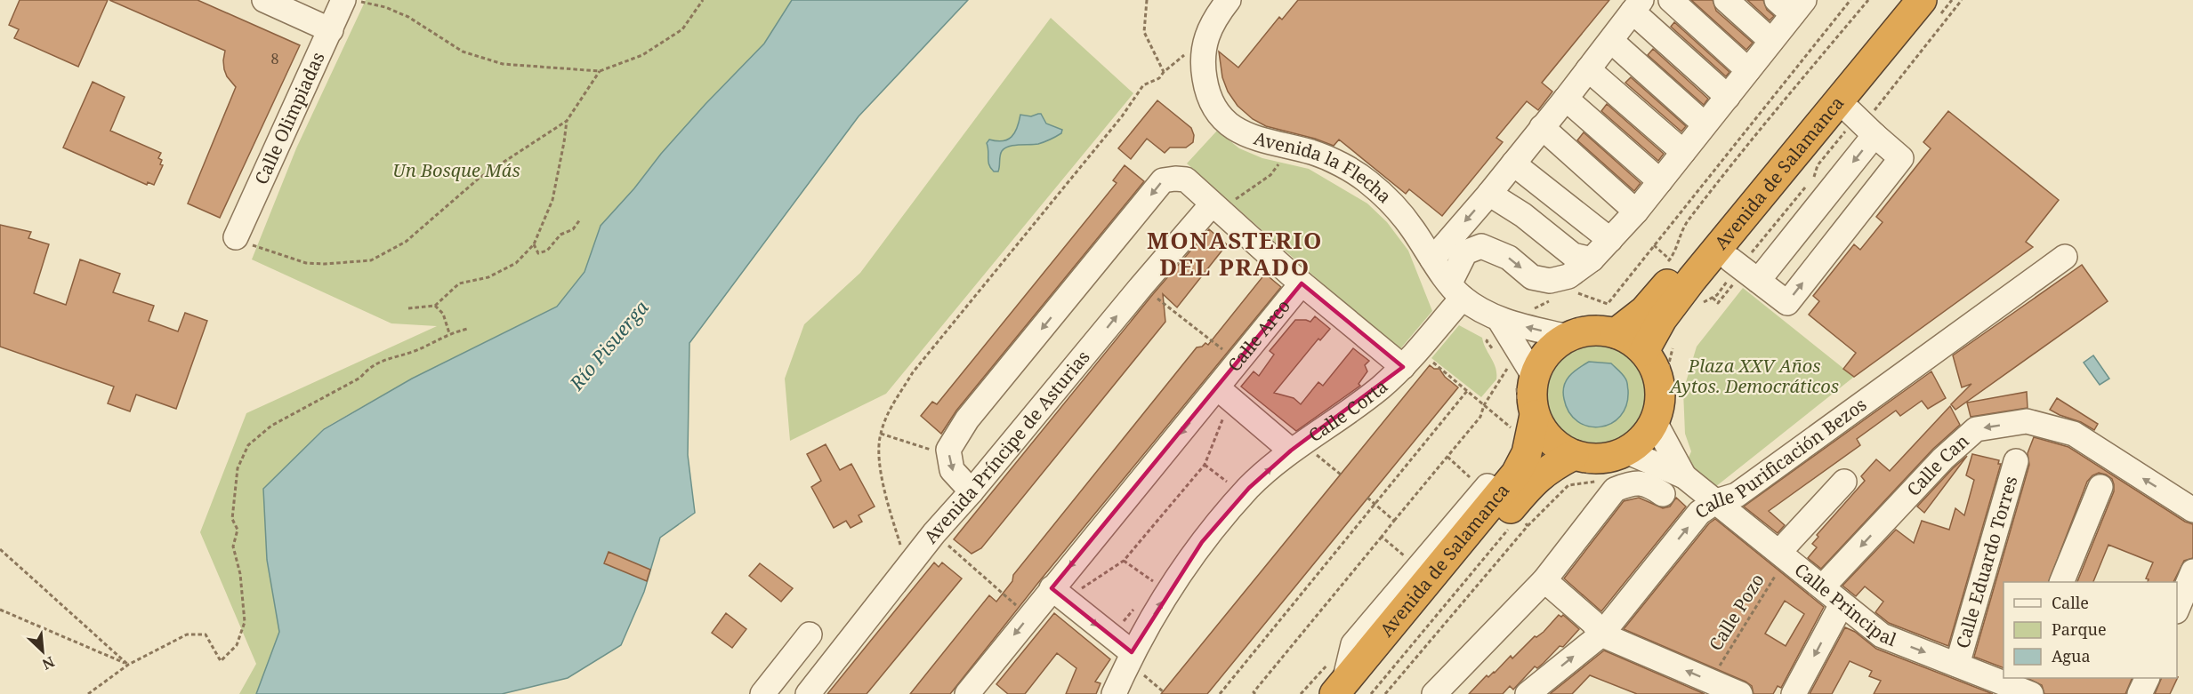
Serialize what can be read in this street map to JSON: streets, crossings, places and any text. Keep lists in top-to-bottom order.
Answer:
{
  "streets": {
    "highway": ["Avenida de Salamanca"],
    "street": [
      "Calle Olimpiadas",
      "Avenida la Flecha",
      "Calle Arco",
      "Calle Corta",
      "Avenida Príncipe de Asturias",
      "Calle Purificación Bezos",
      "Calle Can",
      "Calle Eduardo Torres",
      "Calle Principal"
    ],
    "path": ["Calle Pozo"]
  },
  "crossings": [
    ["Avenida la Flecha", "Avenida de Salamanca"],
    ["Avenida la Flecha", "Calle Corta"],
    ["Avenida la Flecha", "Calle Principal"],
    ["Avenida de Salamanca", "Calle Principal"],
    ["Calle Purificación Bezos", "Calle Principal"],
    ["Calle Can", "Calle Principal"],
    ["Calle Eduardo Torres", "Calle Principal"],
    ["Calle Principal", "Calle Pozo"]
  ],
  "one_way": ["Calle Arco", "Avenida Príncipe de Asturias", "Calle Can"],
  "districts": ["MONASTERIO DEL PRADO"],
  "water": ["Río Pisuerga"],
  "parks": ["Un Bosque Más", "Plaza XXV Años Aytos. Democráticos"],
  "house_numbers": ["8"],
  "legend": ["Calle", "Parque", "Agua"],
  "north": "bottom right"
}
